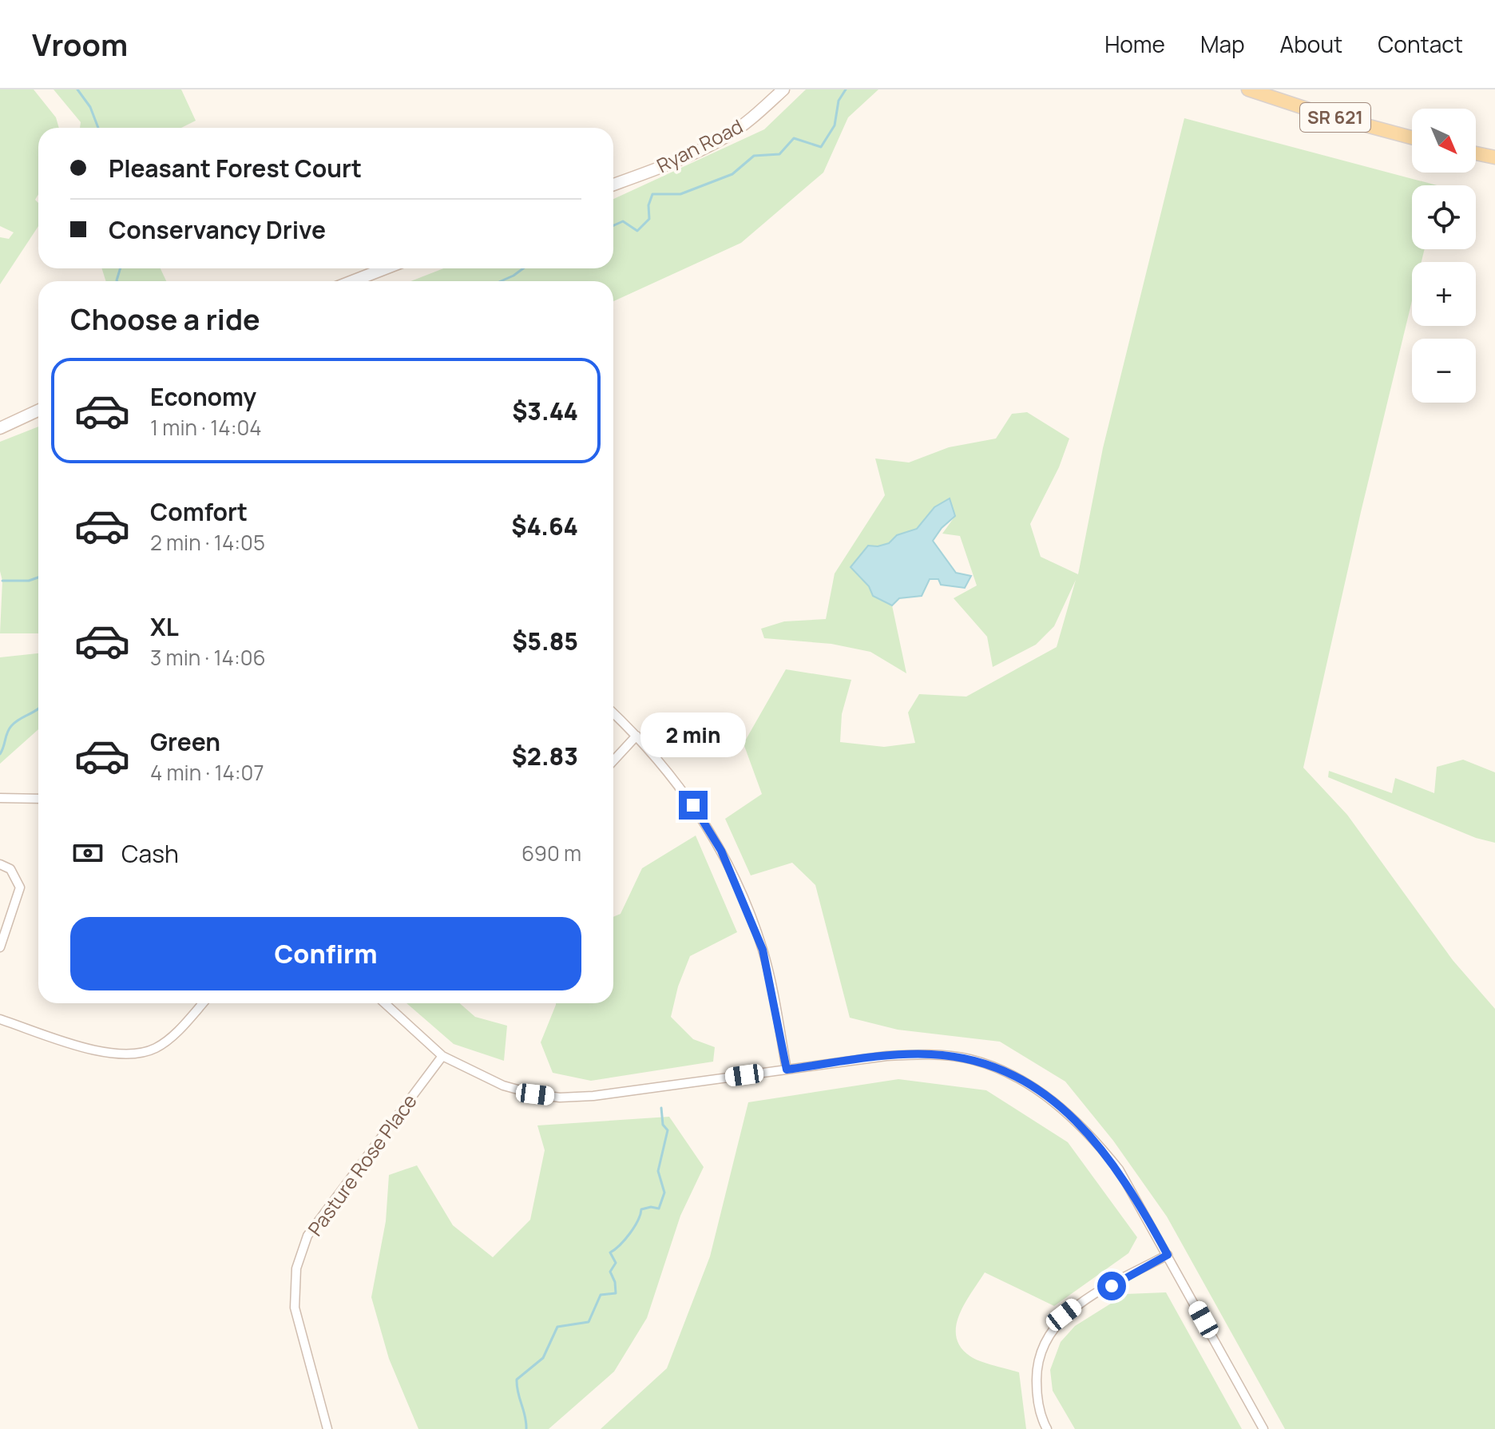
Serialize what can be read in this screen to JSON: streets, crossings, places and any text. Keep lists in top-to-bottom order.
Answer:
{
  "streets": {
    "main road": ["SR 621", "Ryan Road"],
    "street": ["Pasture Rose Place"]
  },
  "north": "bottom right",
  "page": {
    "header": "Vroom",
    "nav": [
      "Home",
      "Map",
      "About",
      "Contact"
    ],
    "map_buttons": ["+", "−"],
    "banner": ["Pleasant Forest Court", "Conservancy Drive"],
    "heading": "Choose a ride",
    "list": [
      {
        "name": "Economy",
        "note": "1 min · 14:04",
        "value": "$3.44"
      },
      {
        "name": "Comfort",
        "note": "2 min · 14:05",
        "value": "$4.64"
      },
      {
        "name": "XL",
        "note": "3 min · 14:06",
        "value": "$5.85"
      },
      {
        "name": "Green",
        "note": "4 min · 14:07",
        "value": "$2.83"
      }
    ],
    "bubble": "2 min",
    "pay": ["Cash", "690 m"],
    "buttons": "Confirm"
  }
}
